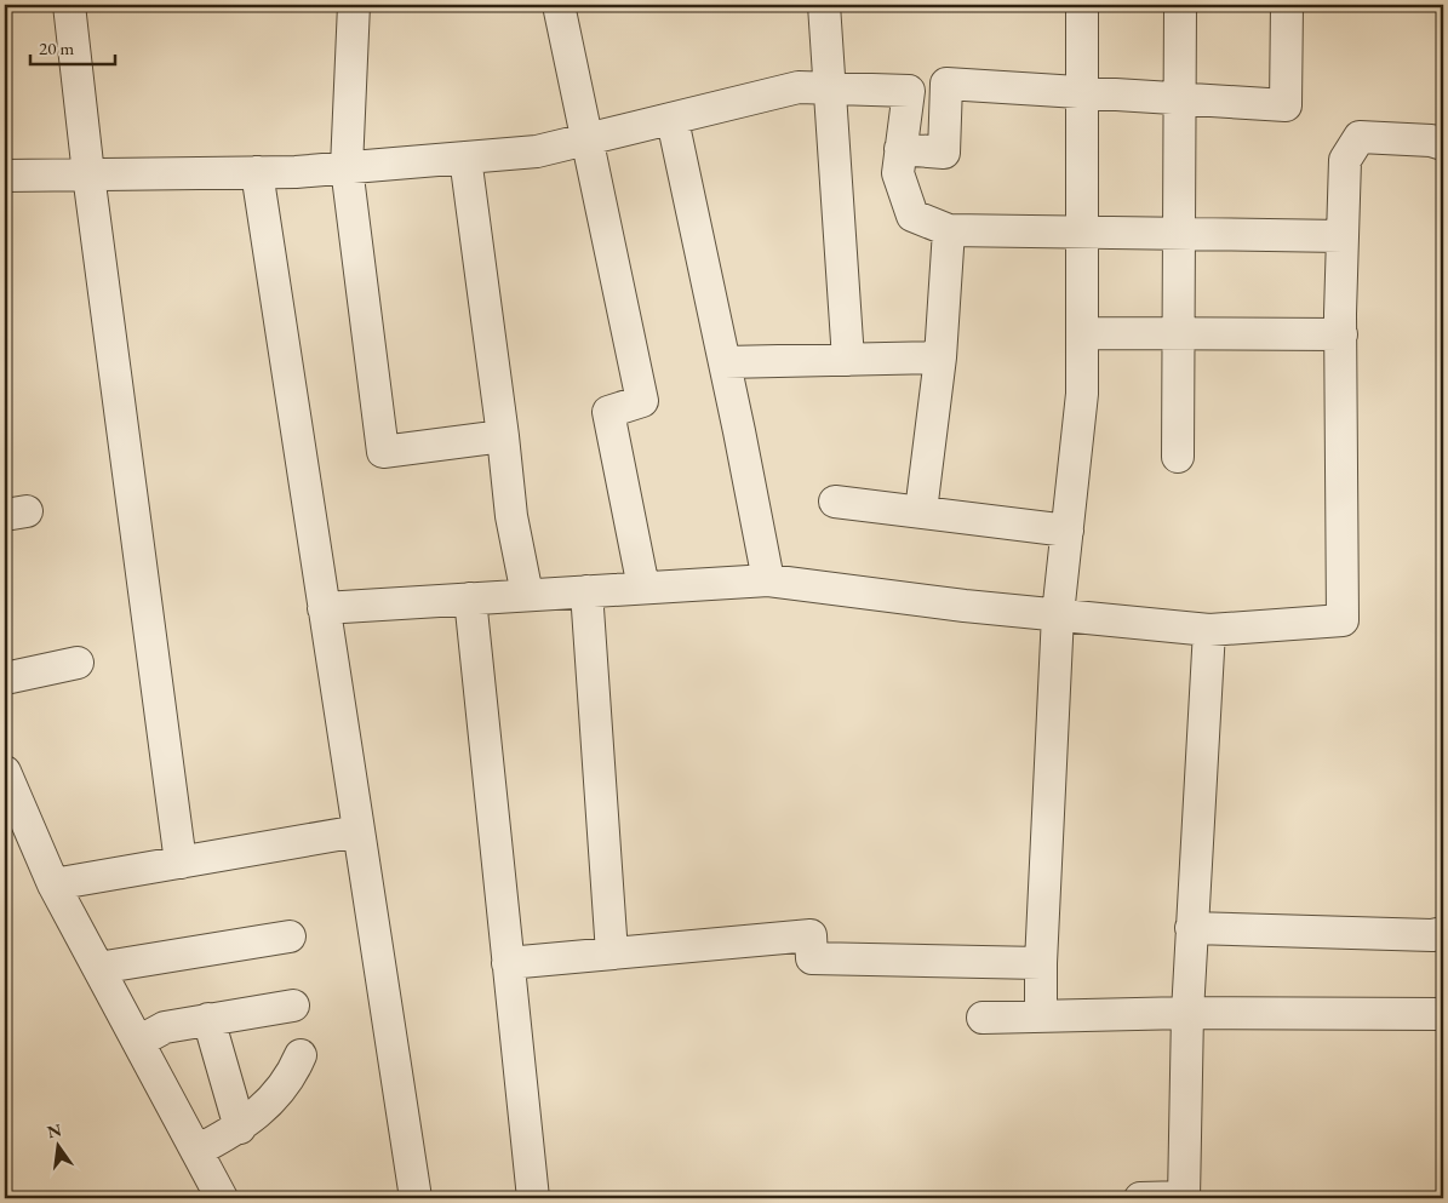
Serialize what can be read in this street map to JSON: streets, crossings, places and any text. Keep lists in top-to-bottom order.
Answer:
{
  "scale_bar": "20 m",
  "north": "top"
}
